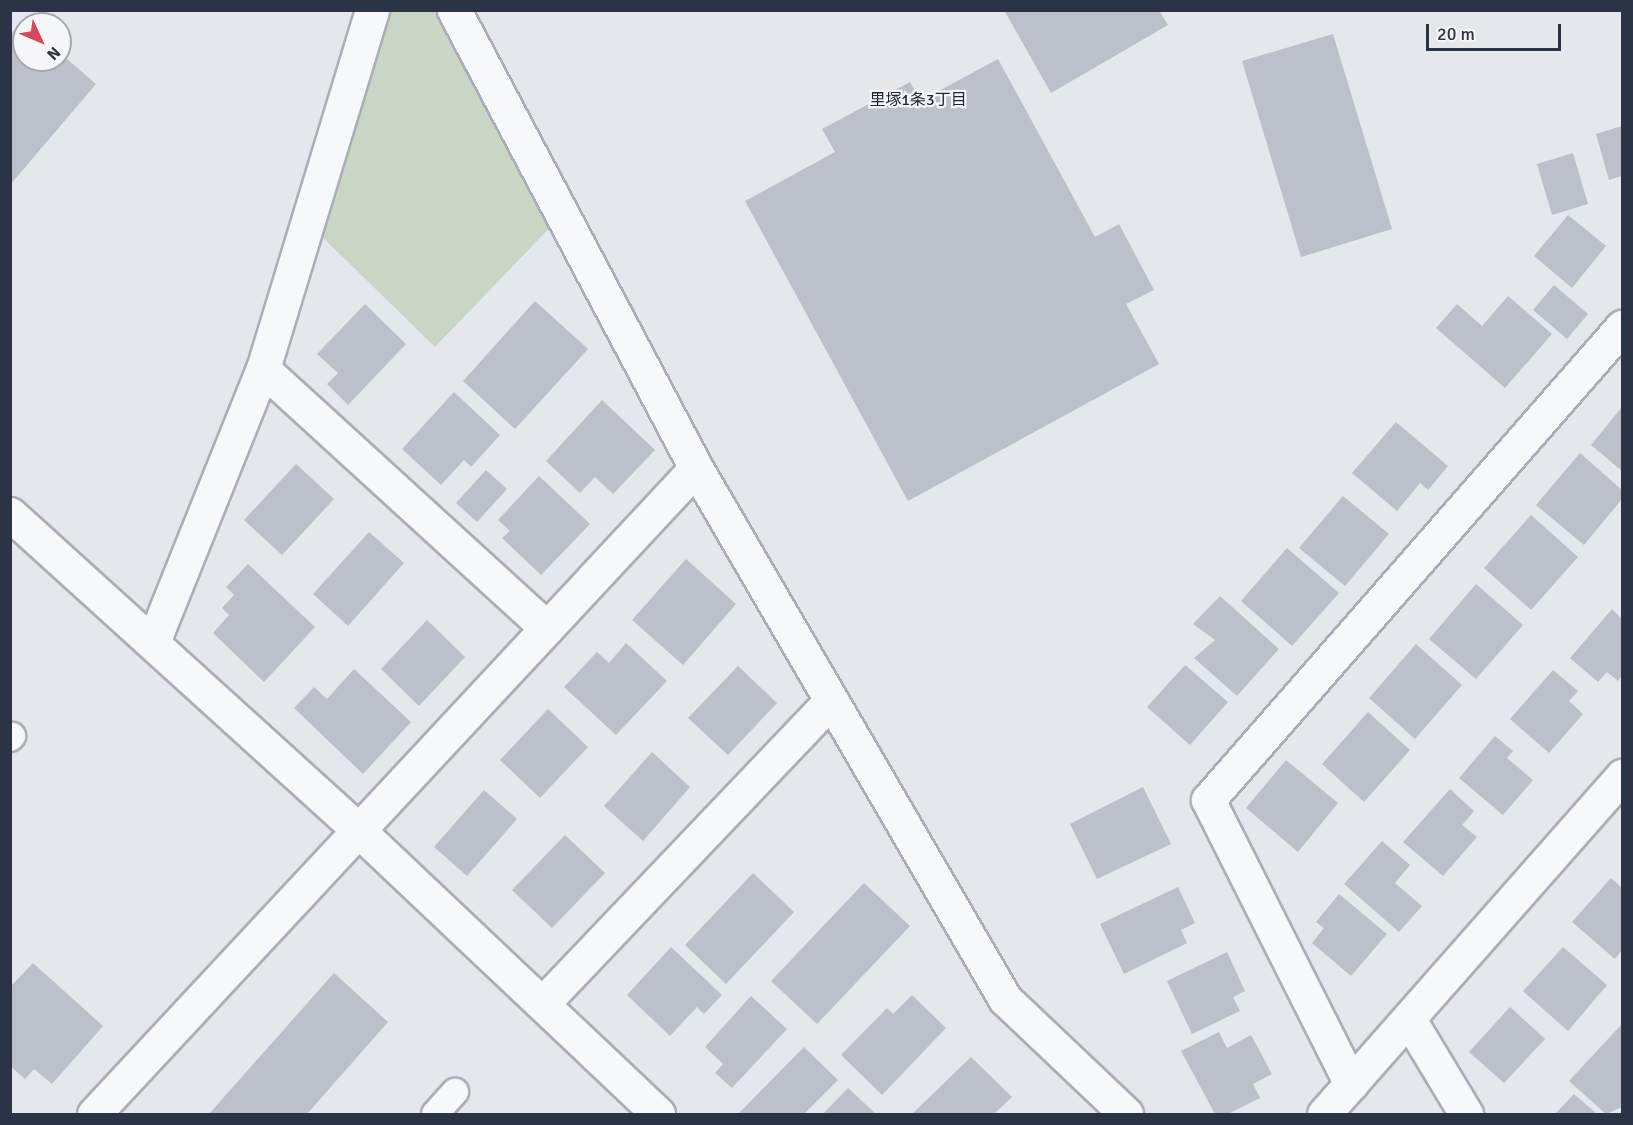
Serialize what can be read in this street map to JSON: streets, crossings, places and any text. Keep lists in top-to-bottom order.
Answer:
{
  "districts": ["里塚1条3丁目"],
  "scale_bar": "20 m",
  "north": "bottom right"
}
